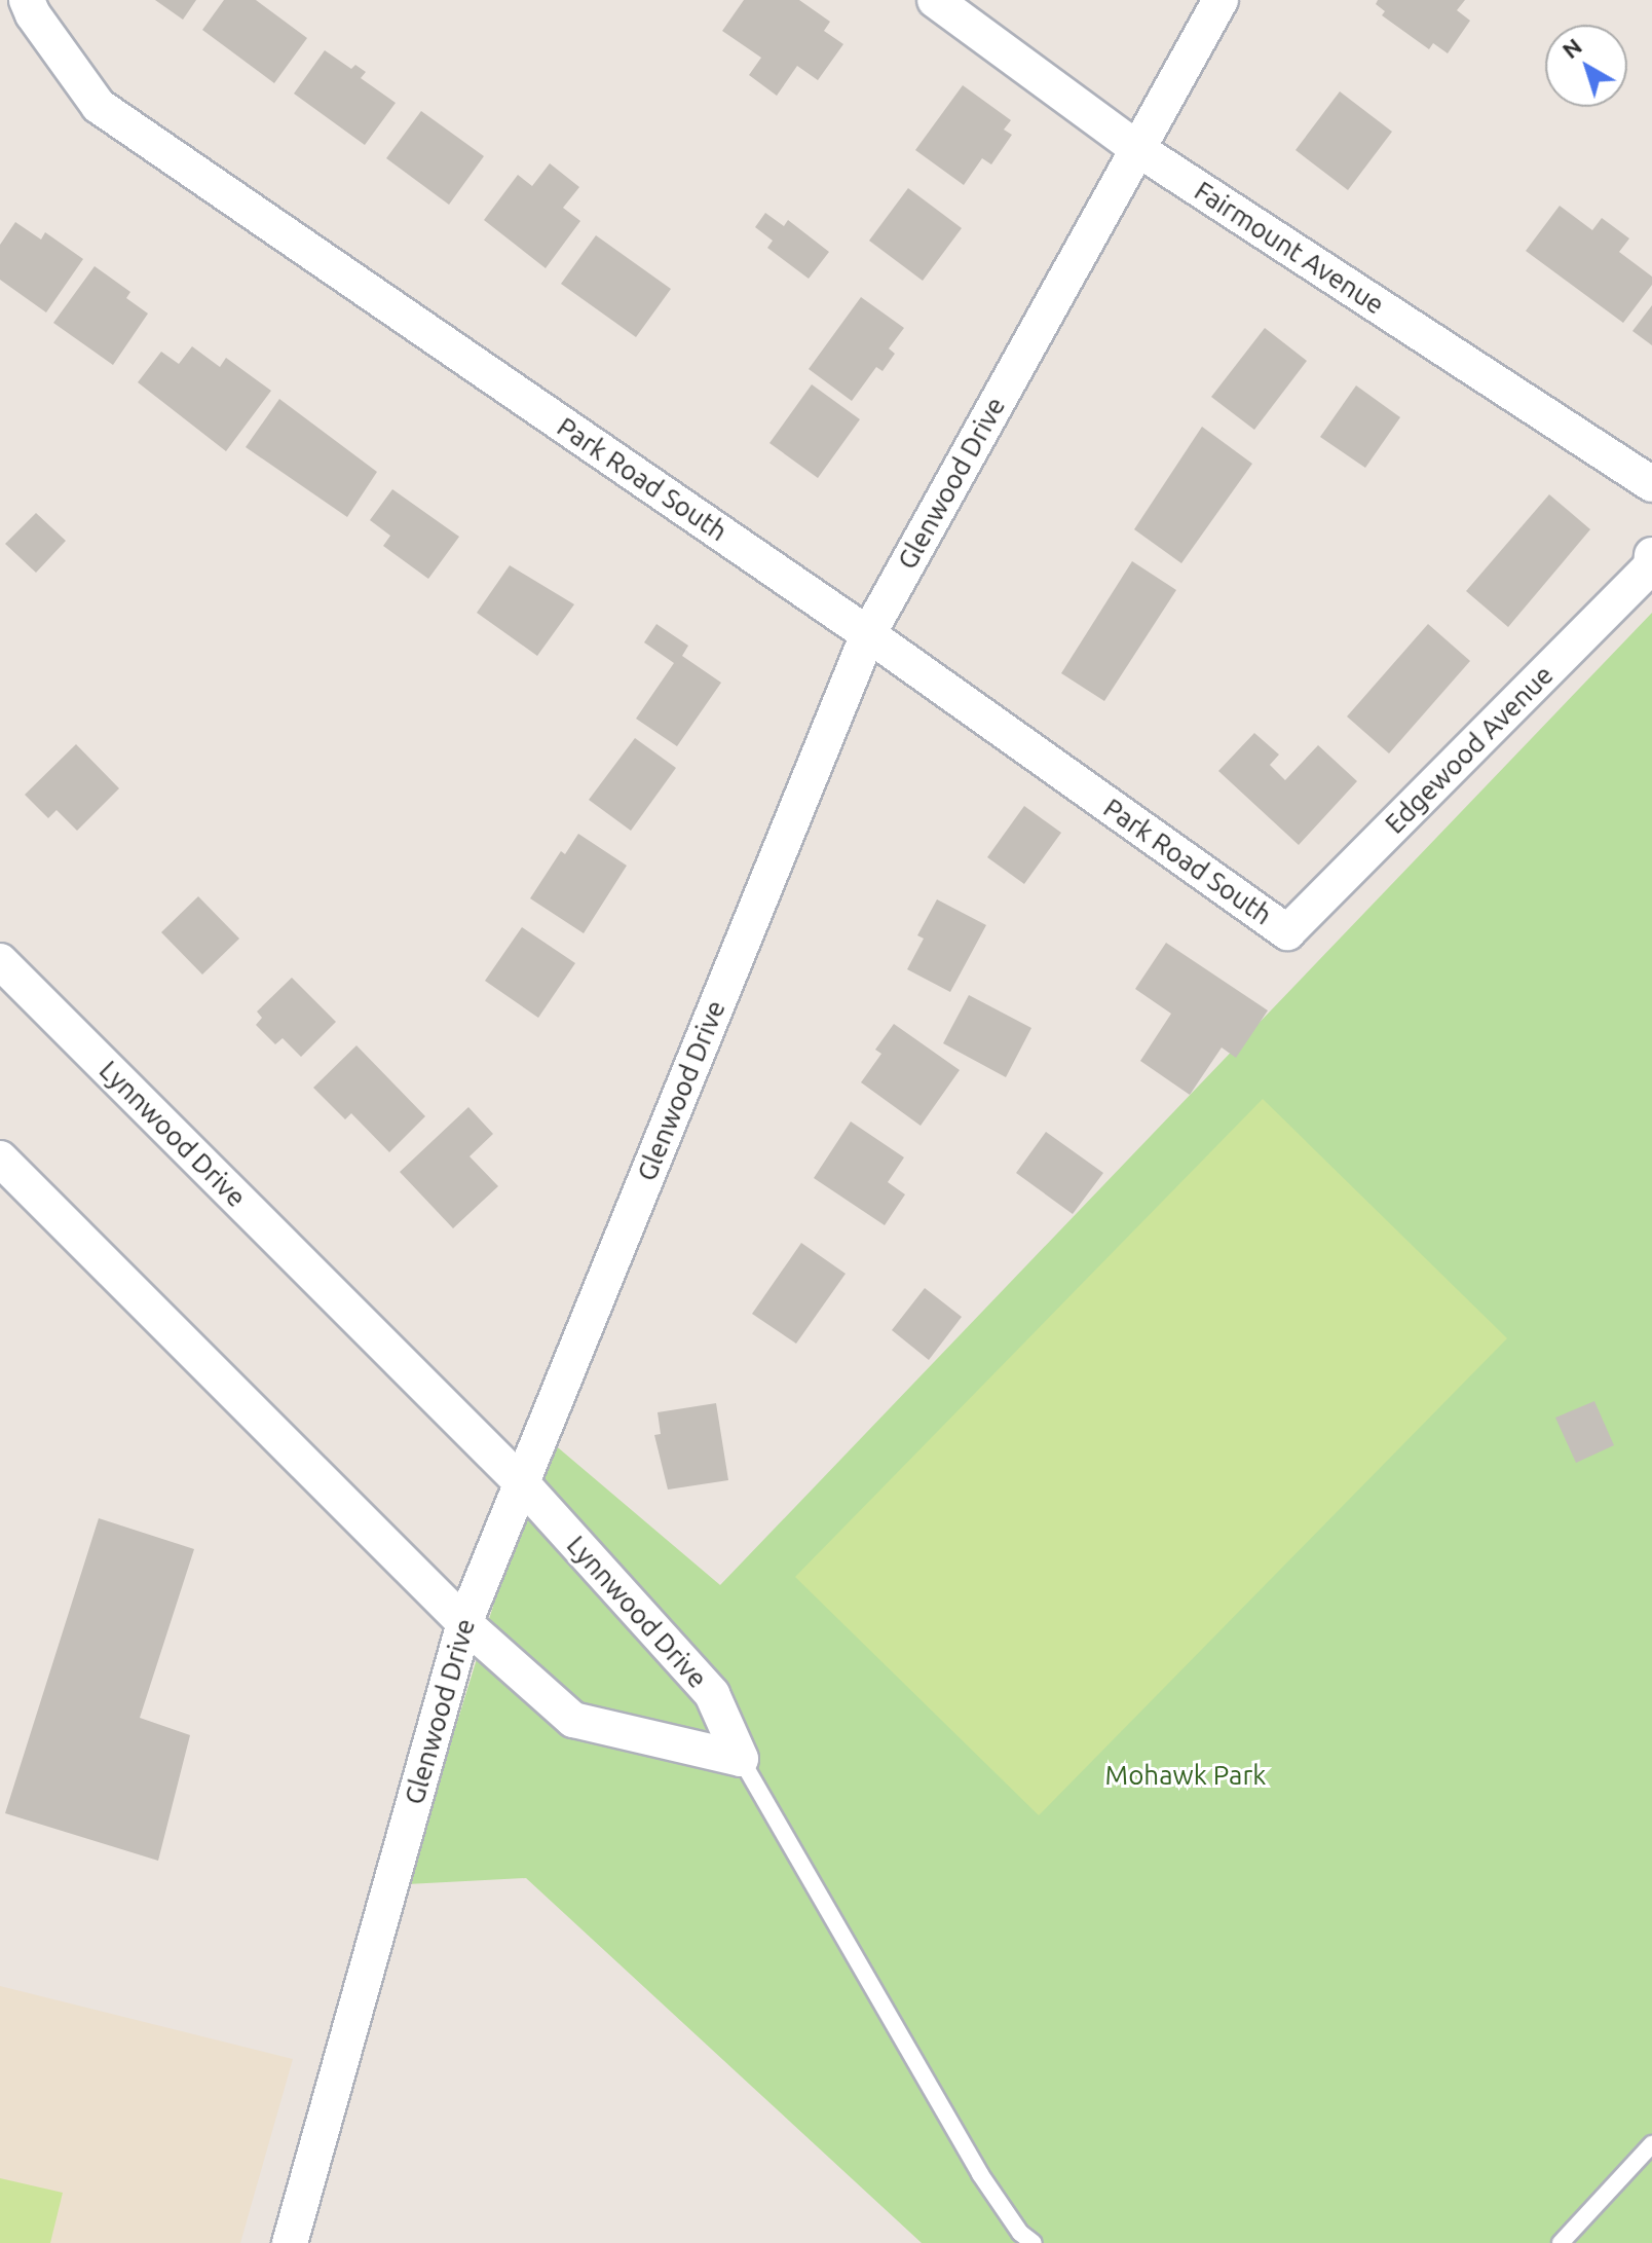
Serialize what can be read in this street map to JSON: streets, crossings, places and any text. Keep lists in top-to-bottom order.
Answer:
{
  "streets": {
    "street": [
      "Fairmount Avenue",
      "Park Road South",
      "Glenwood Drive",
      "Edgewood Avenue",
      "Lynnwood Drive"
    ]
  },
  "crossings": [
    ["Fairmount Avenue", "Glenwood Drive"],
    ["Park Road South", "Glenwood Drive"],
    ["Park Road South", "Edgewood Avenue"],
    ["Glenwood Drive", "Lynnwood Drive"]
  ],
  "parks": ["Mohawk Park"],
  "north": "top left"
}
